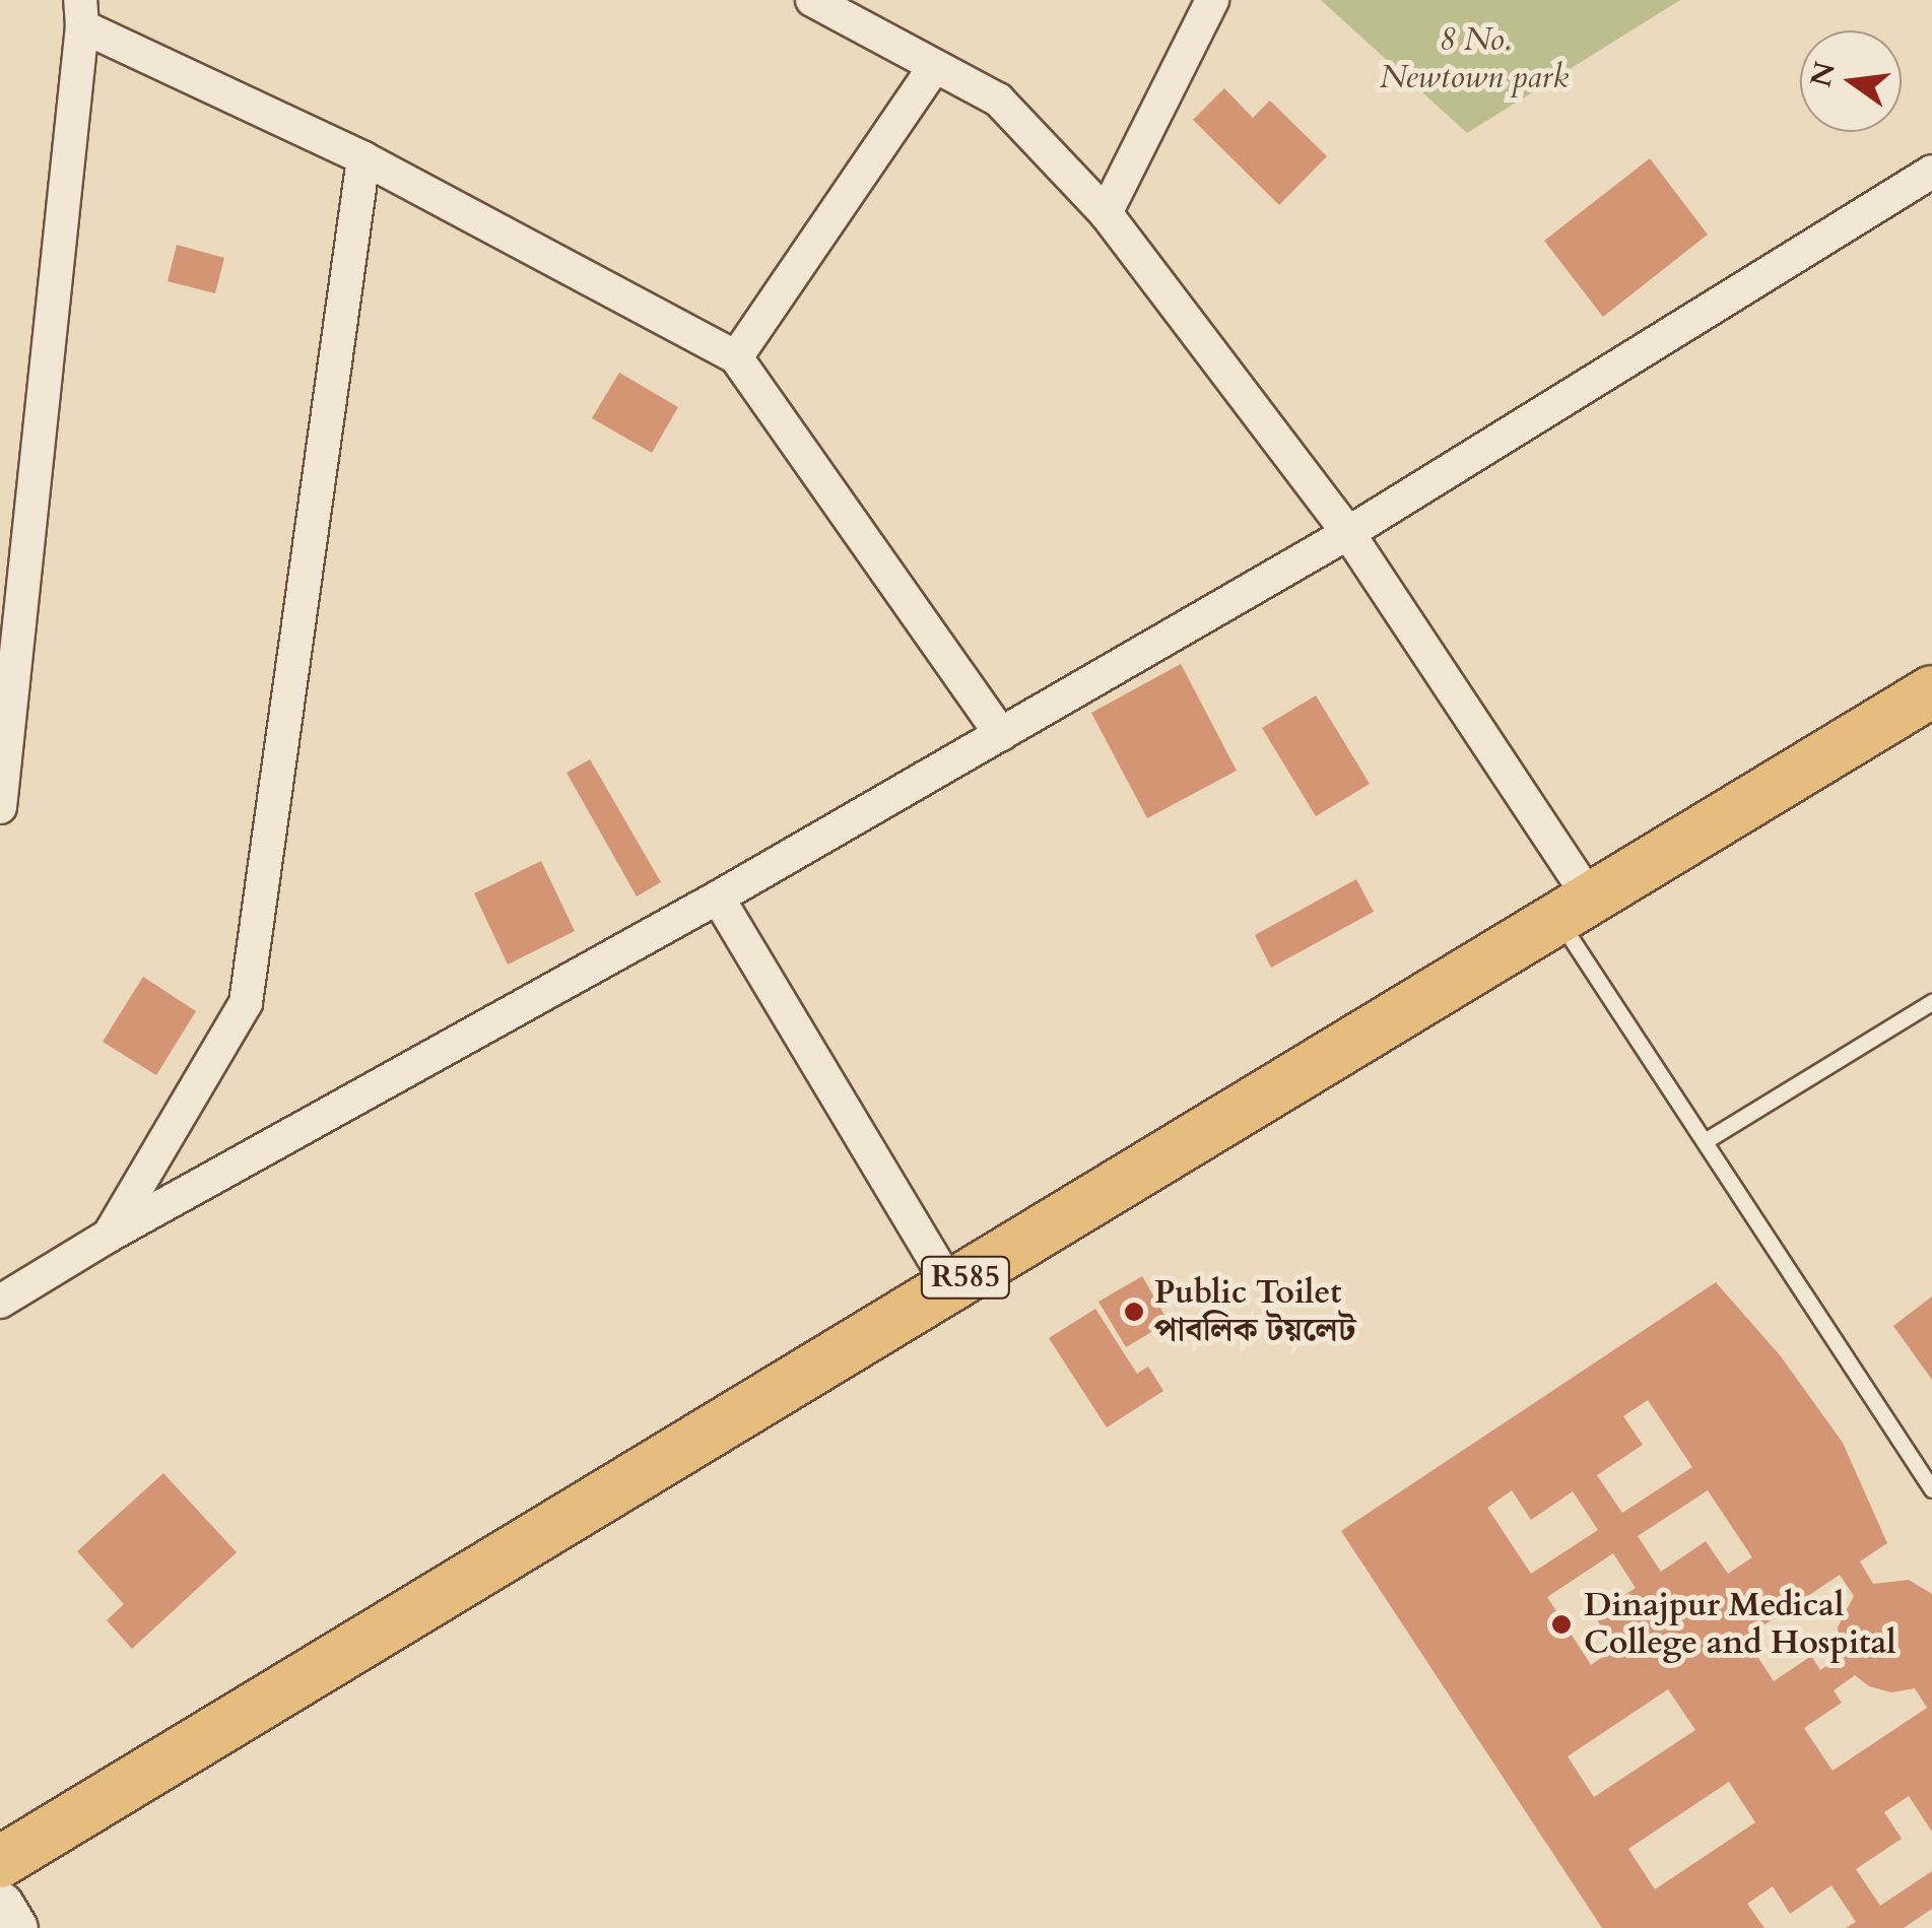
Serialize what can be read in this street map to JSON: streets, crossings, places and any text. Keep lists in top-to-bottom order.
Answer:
{
  "streets": {
    "main road": ["R585"]
  },
  "parks": ["8 No. Newtown park"],
  "places": ["Public Toilet পাবলিক টয়লেট", "Dinajpur Medical College and Hospital"],
  "north": "left"
}
